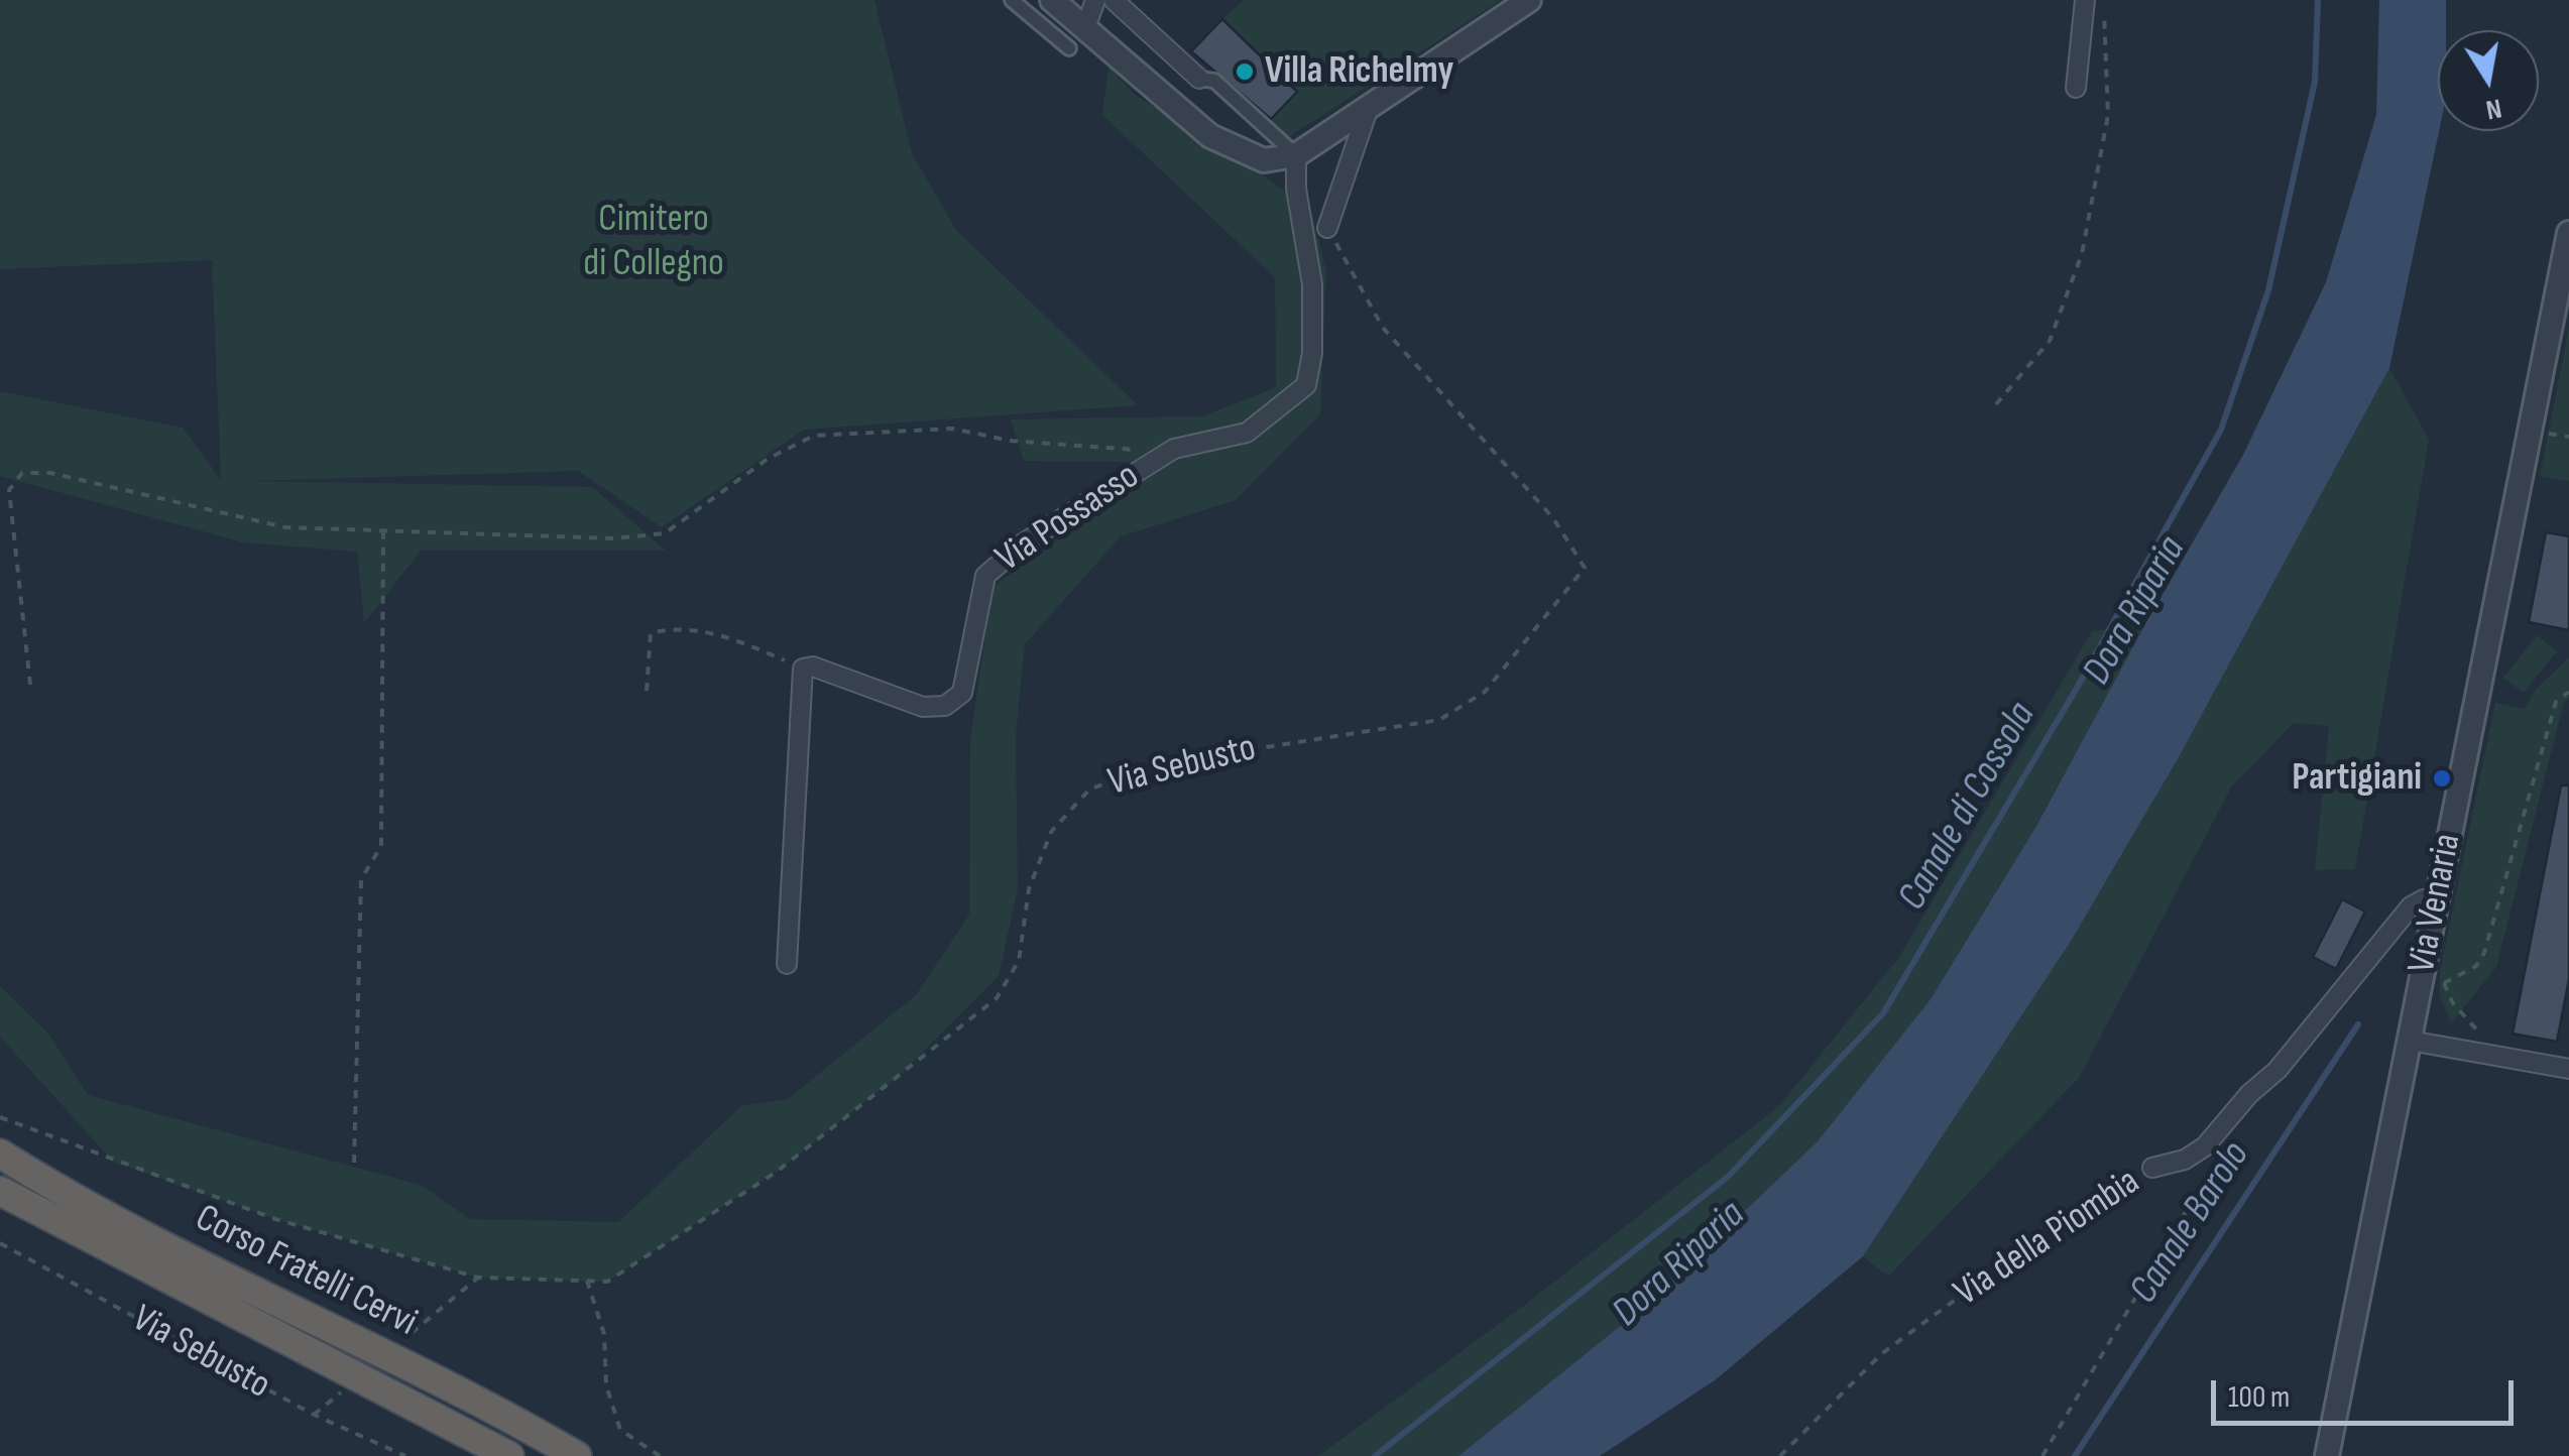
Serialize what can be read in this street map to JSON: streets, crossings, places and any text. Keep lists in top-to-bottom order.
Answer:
{
  "streets": {
    "highway": ["Corso Fratelli Cervi"],
    "street": ["Via Possasso", "Via Venaria", "Via della Piombia"],
    "path": ["Via Sebusto"]
  },
  "crossings": [
    ["Via Venaria", "Via della Piombia"]
  ],
  "water": ["Dora Riparia", "Canale di Cossola", "Canale Barolo"],
  "parks": ["Cimitero di Collegno"],
  "places": ["Villa Richelmy", "Partigiani"],
  "scale_bar": "100 m",
  "north": "bottom"
}
